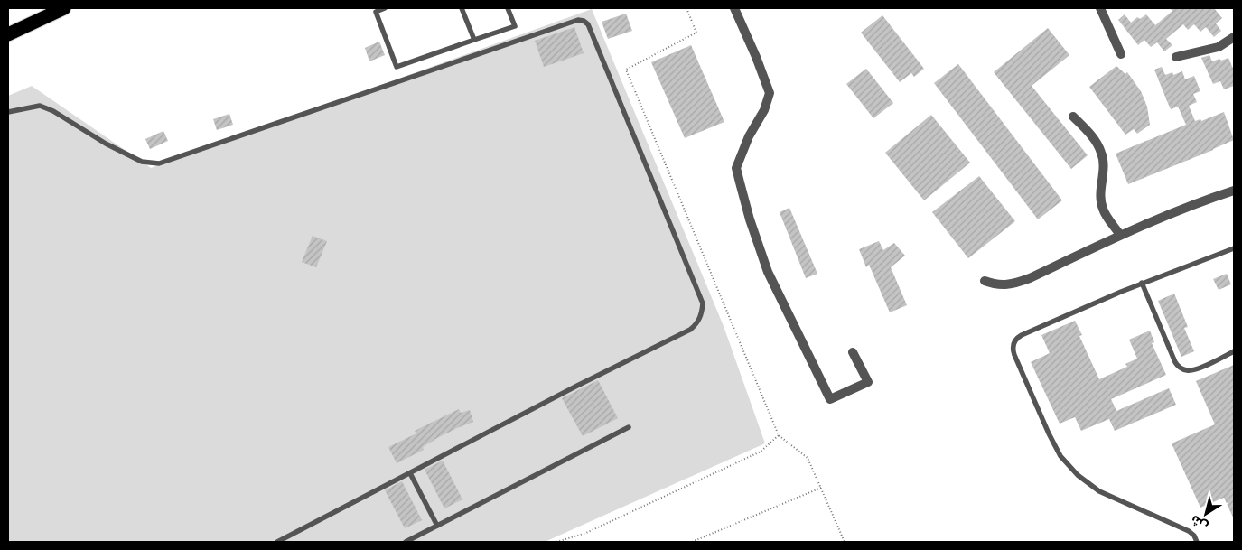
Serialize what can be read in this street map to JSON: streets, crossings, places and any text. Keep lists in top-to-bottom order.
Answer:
{
  "north": "bottom left"
}
